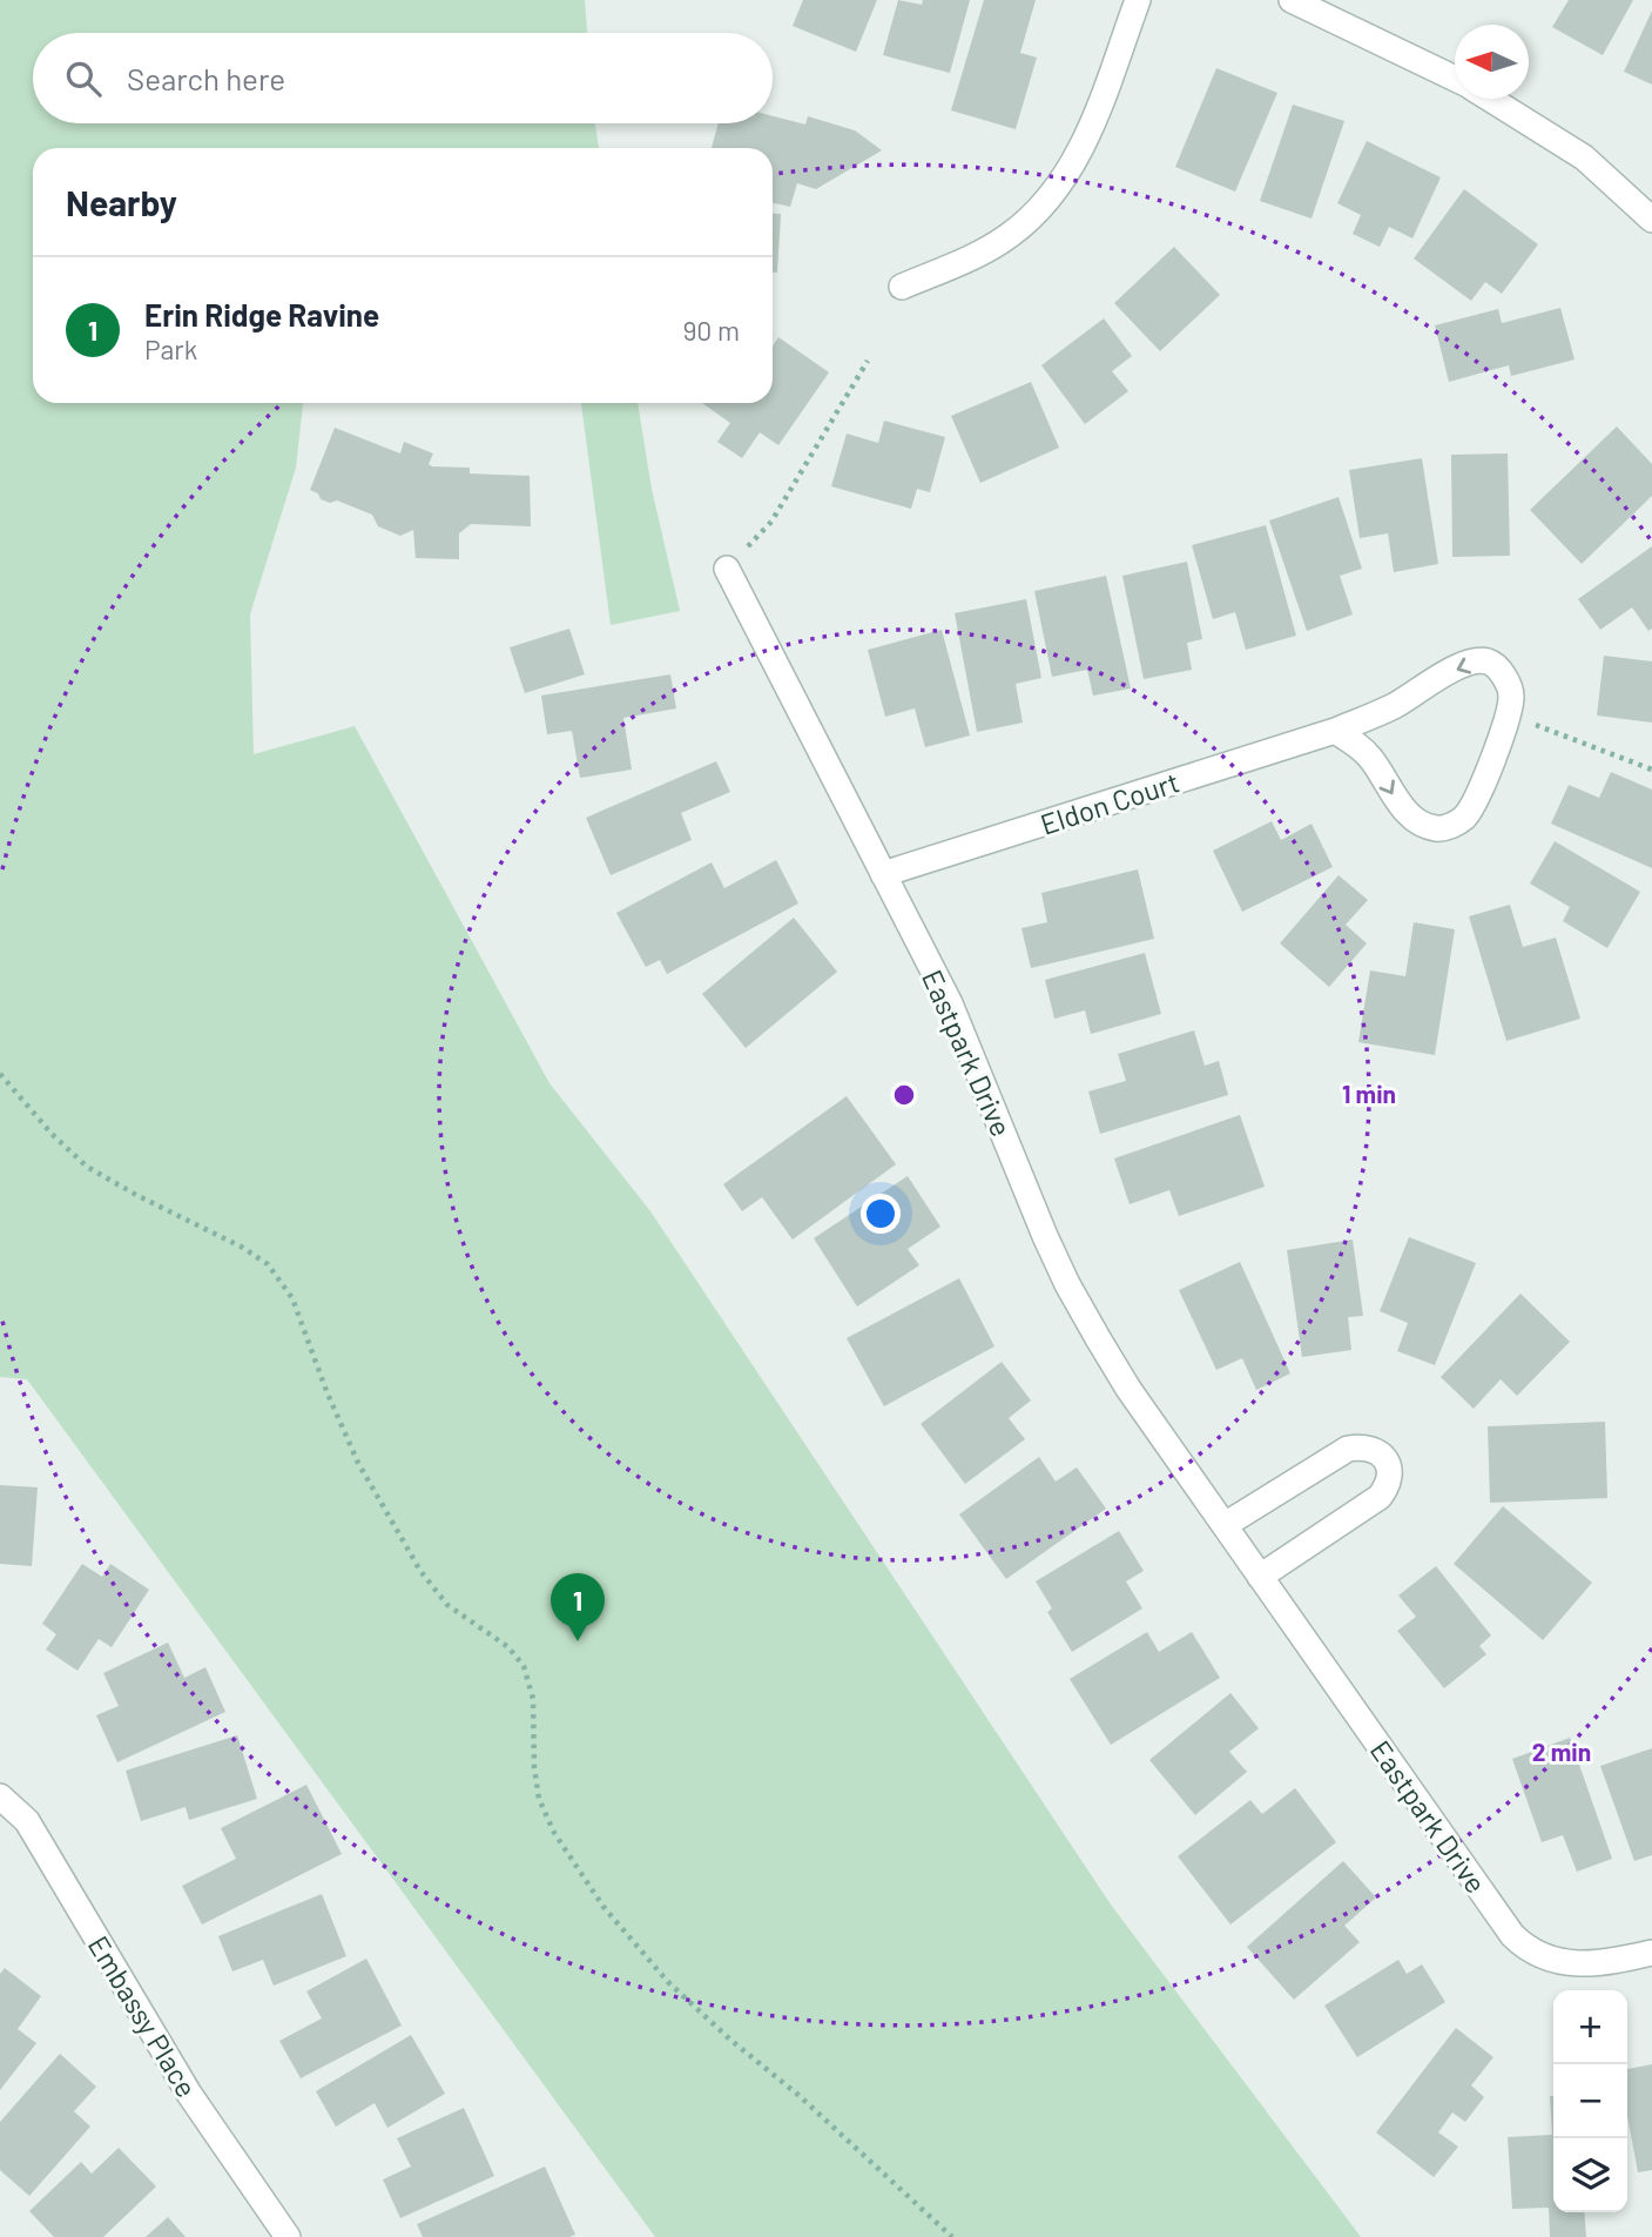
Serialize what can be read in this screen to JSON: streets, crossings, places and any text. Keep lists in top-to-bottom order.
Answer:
{
  "streets": {
    "street": ["Eldon Court", "Eastpark Drive", "Embassy Place"]
  },
  "crossings": [
    ["Eldon Court", "Eastpark Drive"]
  ],
  "north": "left",
  "page": {
    "search": "Search here",
    "heading": "Nearby",
    "list": [
      {
        "mark": "1",
        "name": "Erin Ridge Ravine",
        "note": "Park",
        "value": "90 m"
      }
    ],
    "pins": "1",
    "map_buttons": ["+", "−"]
  },
  "rings": ["1 min", "2 min"]
}
